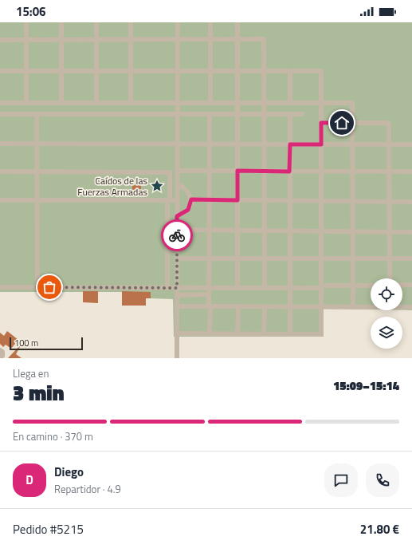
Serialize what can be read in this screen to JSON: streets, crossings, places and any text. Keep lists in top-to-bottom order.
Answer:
{
  "places": {
    "place": ["Caídos de las Fuerzas Armadas"]
  },
  "scale_bar": "100 m",
  "page": {
    "status": "15:06",
    "scale": "100 m",
    "heading": ["3 min", "Llega en", "15:09–15:14"],
    "panel": [
      "Diego",
      "Repartidor · 4.9",
      "Pedido #5215",
      "21.80 €"
    ],
    "bar": "En camino · 370 m",
    "round": "D"
  }
}
